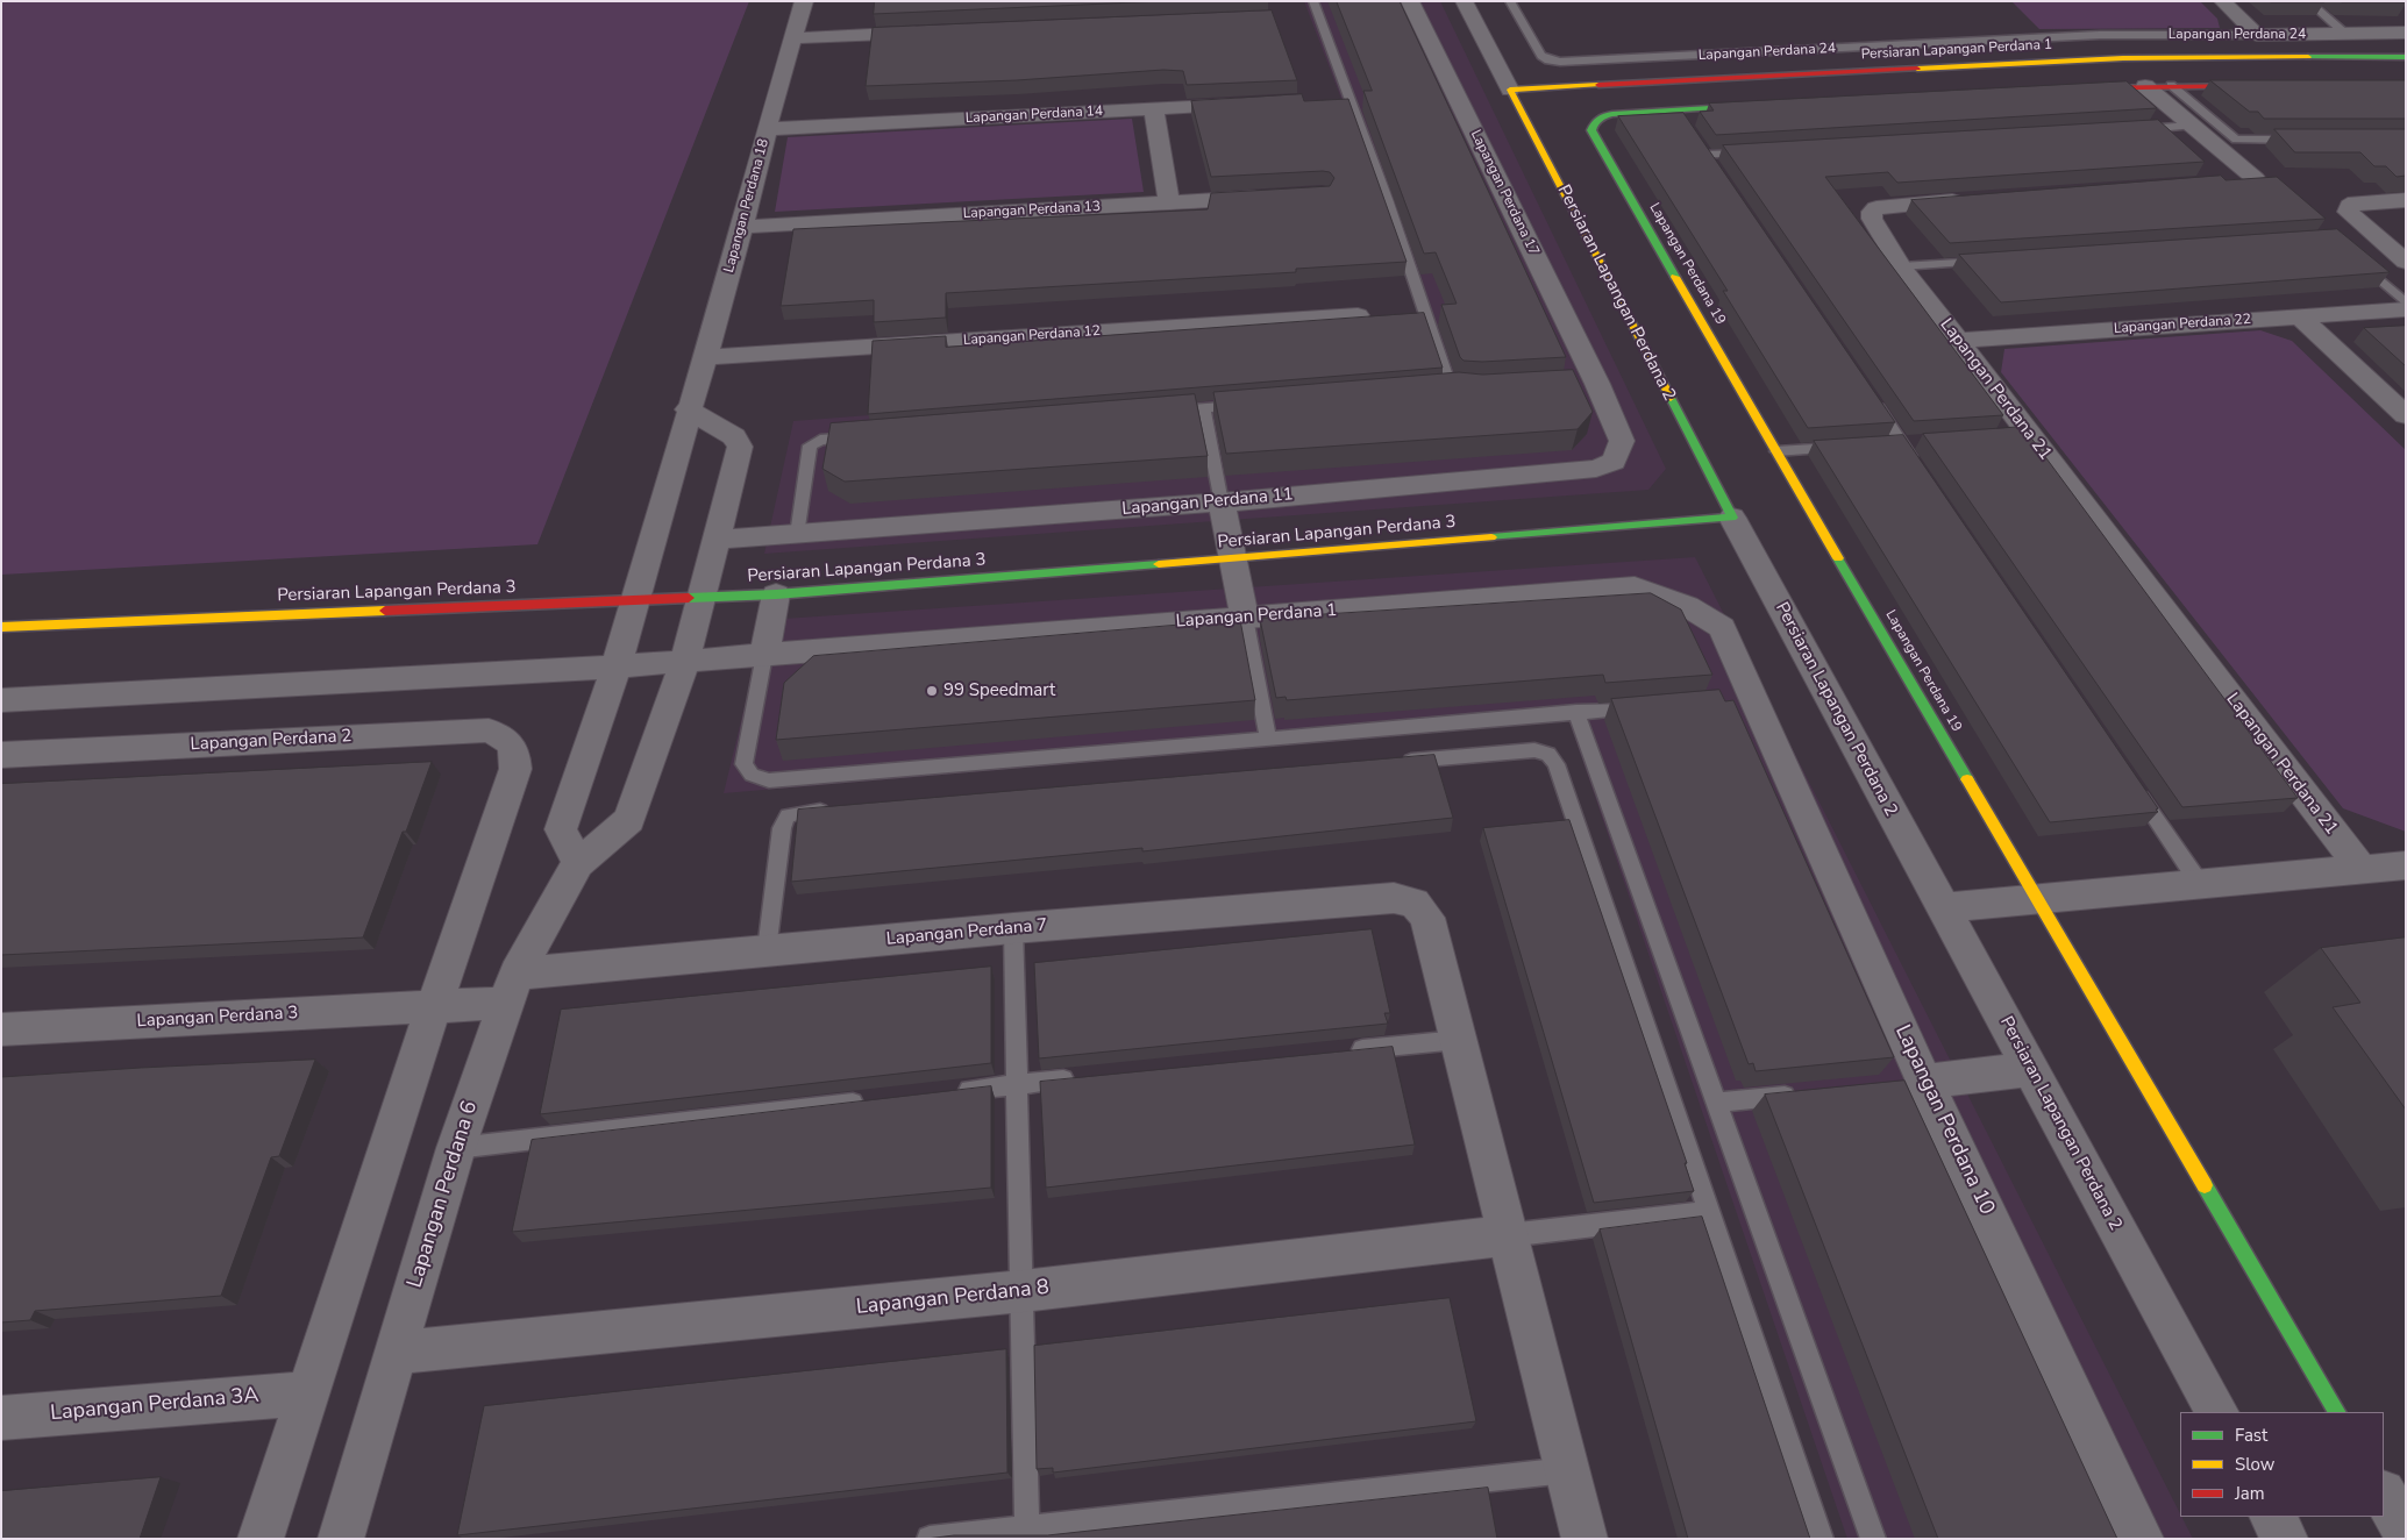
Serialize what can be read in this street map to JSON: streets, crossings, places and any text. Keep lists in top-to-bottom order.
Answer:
{
  "streets": {
    "street": [
      "Lapangan Perdana 24",
      "Persiaran Lapangan Perdana 1",
      "Lapangan Perdana 14",
      "Lapangan Perdana 17",
      "Lapangan Perdana 18",
      "Lapangan Perdana 13",
      "Lapangan Perdana 19",
      "Persiaran Lapangan Perdana 2",
      "Lapangan Perdana 22",
      "Lapangan Perdana 12",
      "Lapangan Perdana 21",
      "Lapangan Perdana 11",
      "Persiaran Lapangan Perdana 3",
      "Lapangan Perdana 1",
      "Lapangan Perdana 2",
      "Lapangan Perdana 7",
      "Lapangan Perdana 3",
      "Lapangan Perdana 10",
      "Lapangan Perdana 6",
      "Lapangan Perdana 8",
      "Lapangan Perdana 3A"
    ]
  },
  "crossings": [
    ["Persiaran Lapangan Perdana 1", "Persiaran Lapangan Perdana 2"],
    ["Lapangan Perdana 14", "Lapangan Perdana 18"],
    ["Lapangan Perdana 17", "Lapangan Perdana 11"],
    ["Lapangan Perdana 18", "Lapangan Perdana 13"],
    ["Lapangan Perdana 18", "Lapangan Perdana 12"],
    ["Lapangan Perdana 18", "Persiaran Lapangan Perdana 3"],
    ["Lapangan Perdana 18", "Lapangan Perdana 1"],
    ["Persiaran Lapangan Perdana 2", "Persiaran Lapangan Perdana 3"],
    ["Lapangan Perdana 22", "Lapangan Perdana 21"],
    ["Persiaran Lapangan Perdana 3", "Lapangan Perdana 6"],
    ["Lapangan Perdana 1", "Lapangan Perdana 10"],
    ["Lapangan Perdana 1", "Lapangan Perdana 6"],
    ["Lapangan Perdana 2", "Lapangan Perdana 3"],
    ["Lapangan Perdana 7", "Lapangan Perdana 3"],
    ["Lapangan Perdana 7", "Lapangan Perdana 6"],
    ["Lapangan Perdana 3", "Lapangan Perdana 6"],
    ["Lapangan Perdana 6", "Lapangan Perdana 8"]
  ],
  "places": ["99 Speedmart"],
  "legend": ["Fast", "Slow", "Jam"]
}
